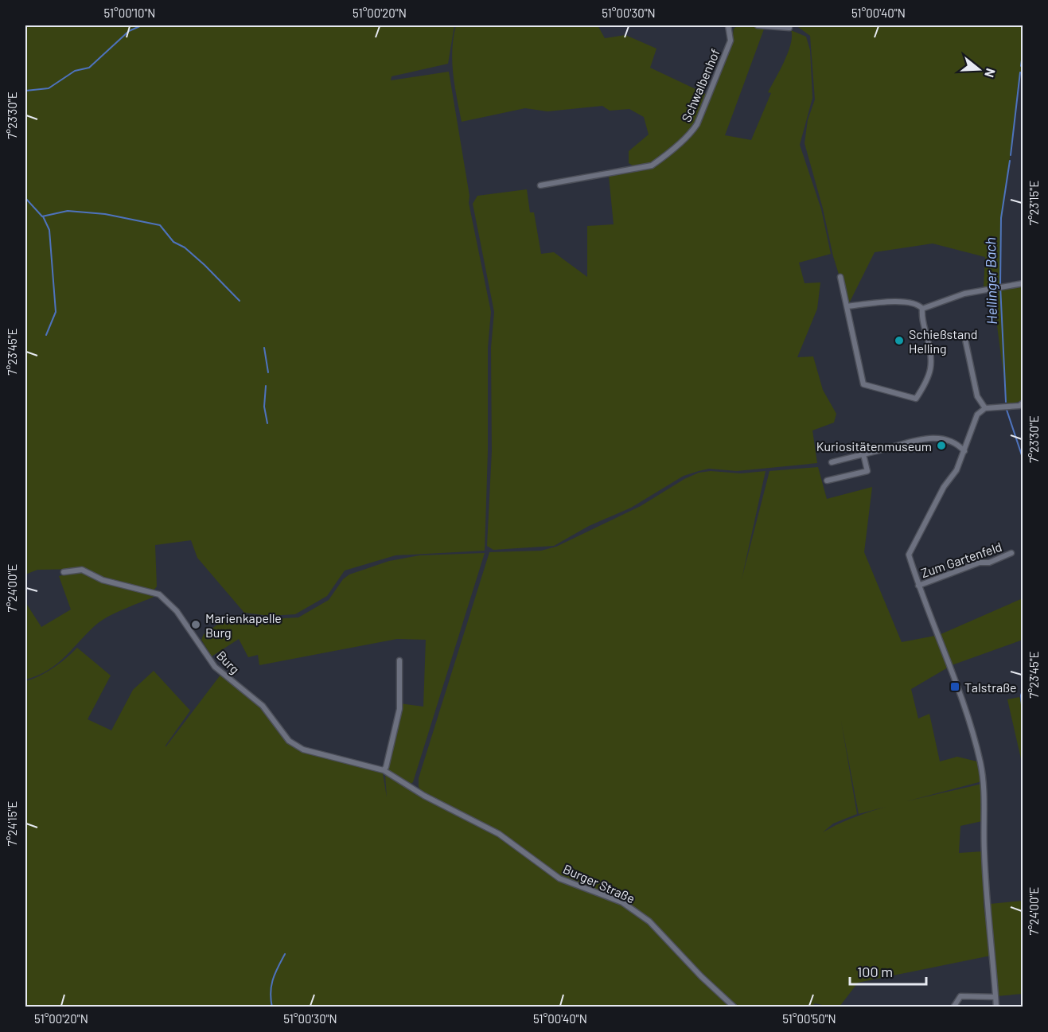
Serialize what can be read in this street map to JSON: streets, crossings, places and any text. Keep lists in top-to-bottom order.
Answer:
{
  "streets": {
    "street": [
      "Schwalbenhof",
      "Zum Gartenfeld",
      "Burg",
      "Burger Straße"
    ]
  },
  "crossings": [
    ["Burg", "Burger Straße"]
  ],
  "water": ["Hellinger Bach"],
  "places": {
    "other": ["Schießstand Helling", "Kuriositätenmuseum", "Marienkapelle Burg"],
    "transit": ["Talstraße"]
  },
  "scale_bar": "100 m",
  "north": "right",
  "coordinates": [
    "51°00'10\"N",
    "51°00'20\"N",
    "51°00'30\"N",
    "51°00'40\"N",
    "7°23'30\"E",
    "7°23'15\"E",
    "7°23'45\"E",
    "7°24'00\"E",
    "7°24'15\"E",
    "51°00'50\"N"
  ]
}
